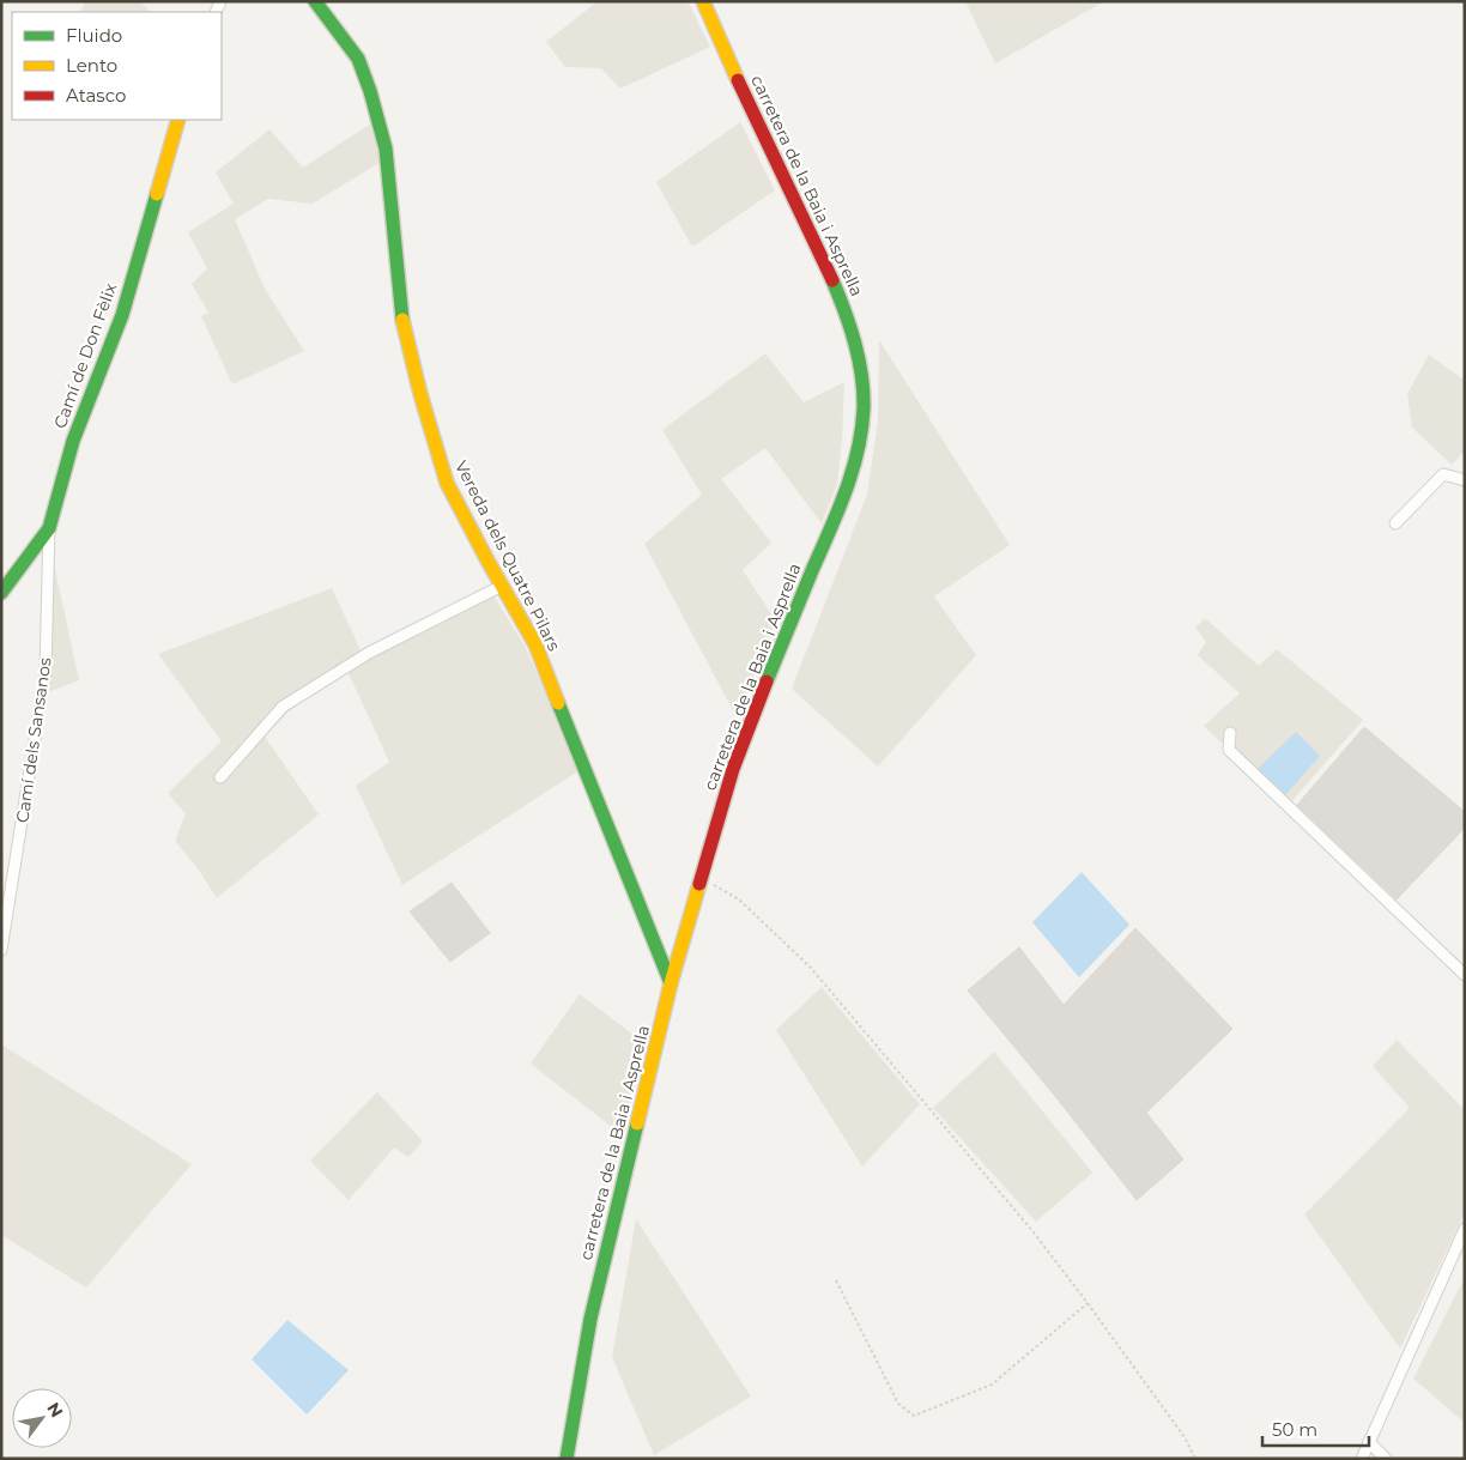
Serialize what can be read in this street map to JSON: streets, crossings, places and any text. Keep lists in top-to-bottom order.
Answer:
{
  "streets": {
    "street": [
      "carretera de la Baia i Asprella",
      "Camí de Don Fèlix",
      "Vereda dels Quatre Pilars",
      "Camí dels Sansanos"
    ]
  },
  "crossings": [
    ["carretera de la Baia i Asprella", "Vereda dels Quatre Pilars"],
    ["Camí de Don Fèlix", "Camí dels Sansanos"]
  ],
  "legend": ["Fluido", "Lento", "Atasco"],
  "scale_bar": "50 m",
  "north": "top right"
}
